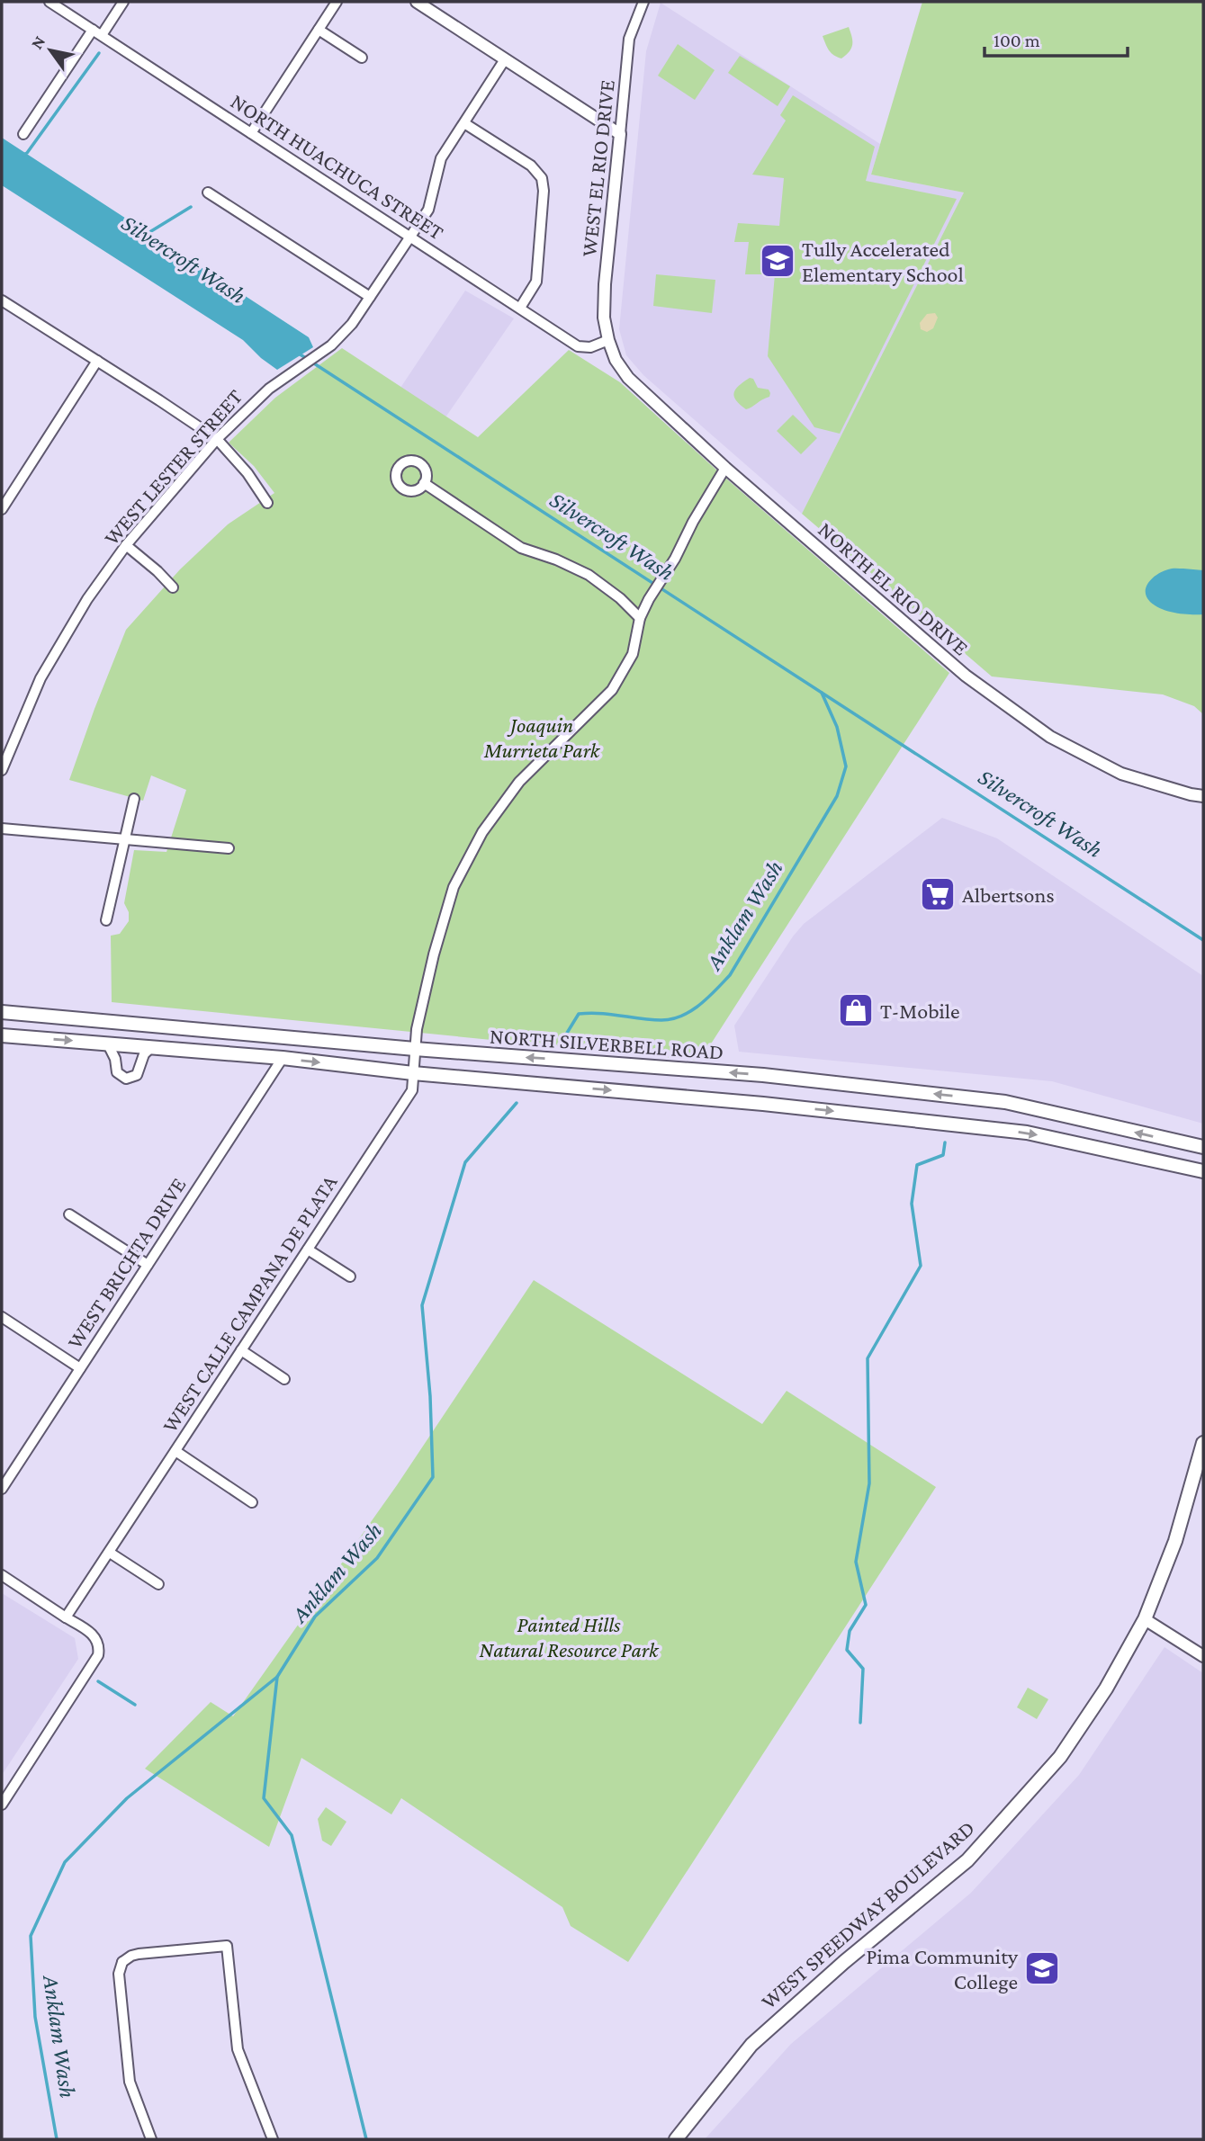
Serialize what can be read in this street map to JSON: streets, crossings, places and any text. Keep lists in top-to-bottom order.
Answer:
{
  "streets": {
    "main road": ["NORTH SILVERBELL ROAD", "WEST SPEEDWAY BOULEVARD"],
    "street": [
      "NORTH HUACHUCA STREET",
      "WEST EL RIO DRIVE",
      "WEST LESTER STREET",
      "NORTH EL RIO DRIVE",
      "WEST BRICHTA DRIVE",
      "WEST CALLE CAMPANA DE PLATA"
    ]
  },
  "crossings": [
    ["NORTH HUACHUCA STREET", "WEST EL RIO DRIVE"],
    ["NORTH HUACHUCA STREET", "WEST LESTER STREET"],
    ["NORTH HUACHUCA STREET", "NORTH EL RIO DRIVE"],
    ["WEST EL RIO DRIVE", "NORTH EL RIO DRIVE"],
    ["NORTH EL RIO DRIVE", "WEST CALLE CAMPANA DE PLATA"],
    ["NORTH SILVERBELL ROAD", "WEST BRICHTA DRIVE"],
    ["NORTH SILVERBELL ROAD", "WEST CALLE CAMPANA DE PLATA"]
  ],
  "water": ["Silvercroft Wash", "Anklam Wash"],
  "parks": ["Joaquin Murrieta Park", "Painted Hills Natural Resource Park"],
  "places": {
    "school or university": ["Tully Accelerated Elementary School", "Pima Community College"],
    "supermarket": ["Albertsons"],
    "shop": ["T-Mobile"]
  },
  "scale_bar": "100 m",
  "north": "top left"
}
